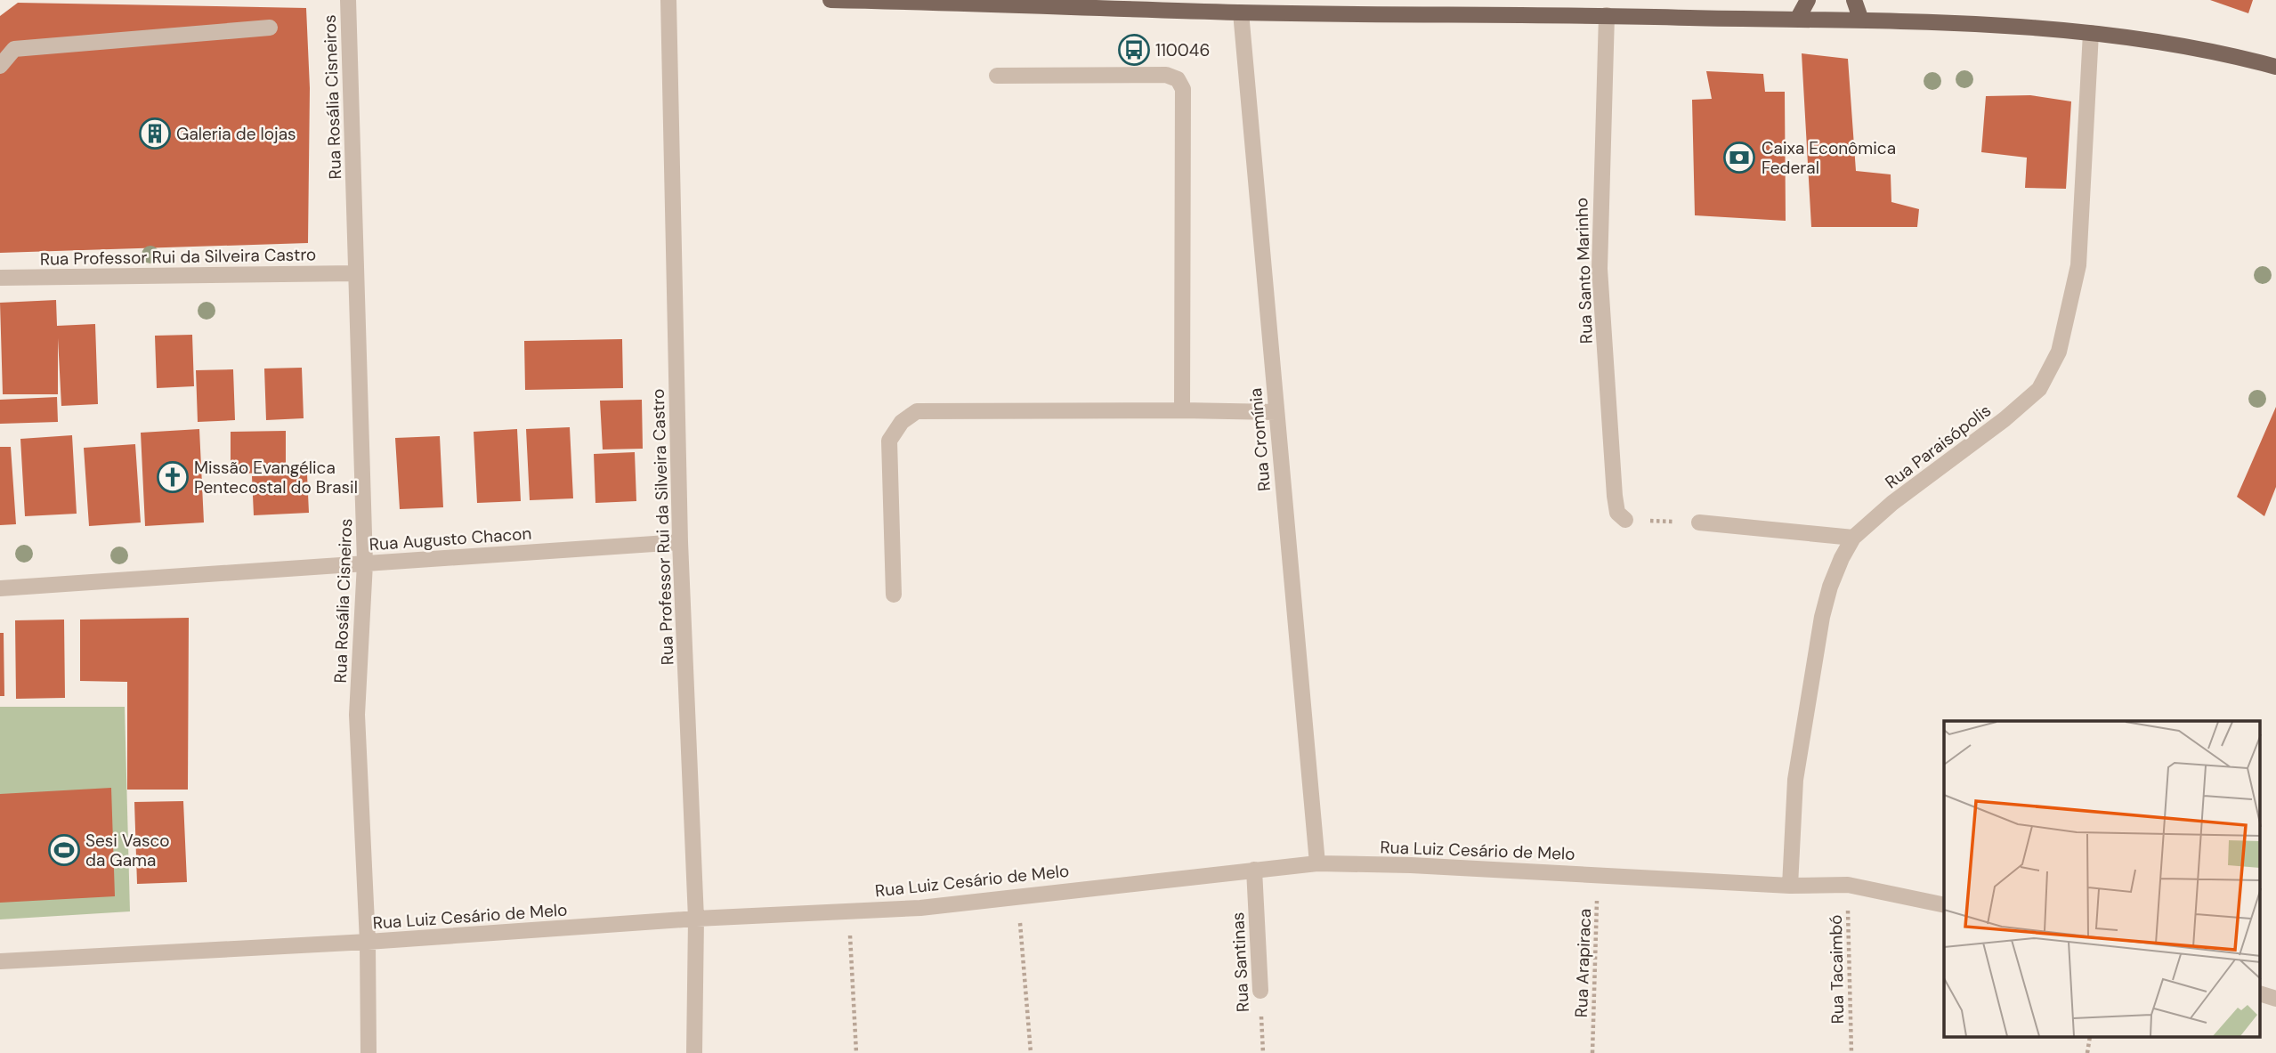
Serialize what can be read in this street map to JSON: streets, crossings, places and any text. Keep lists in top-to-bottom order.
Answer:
{
  "streets": {
    "street": [
      "Rua Rosália Cisneiros",
      "Rua Professor Rui da Silveira Castro",
      "Rua Santo Marinho",
      "Rua Cromínia",
      "Rua Paraisópolis",
      "Rua Augusto Chacon",
      "Rua Luiz Cesário de Melo",
      "Rua Santinas"
    ],
    "path": ["Rua Arapiraca", "Rua Tacaimbó"]
  },
  "crossings": [
    ["Rua Rosália Cisneiros", "Rua Professor Rui da Silveira Castro"],
    ["Rua Rosália Cisneiros", "Rua Augusto Chacon"],
    ["Rua Rosália Cisneiros", "Rua Luiz Cesário de Melo"],
    ["Rua Professor Rui da Silveira Castro", "Rua Augusto Chacon"],
    ["Rua Professor Rui da Silveira Castro", "Rua Luiz Cesário de Melo"],
    ["Rua Cromínia", "Rua Luiz Cesário de Melo"],
    ["Rua Paraisópolis", "Rua Luiz Cesário de Melo"],
    ["Rua Luiz Cesário de Melo", "Rua Santinas"],
    ["Rua Luiz Cesário de Melo", "Rua Arapiraca"],
    ["Rua Luiz Cesário de Melo", "Rua Tacaimbó"]
  ],
  "places": {
    "bus stop": ["110046"],
    "building": ["Galeria de lojas"],
    "bank": ["Caixa Econômica Federal"],
    "church": ["Missão Evangélica Pentecostal do Brasil"],
    "sports": ["Sesi Vasco da Gama"]
  }
}
